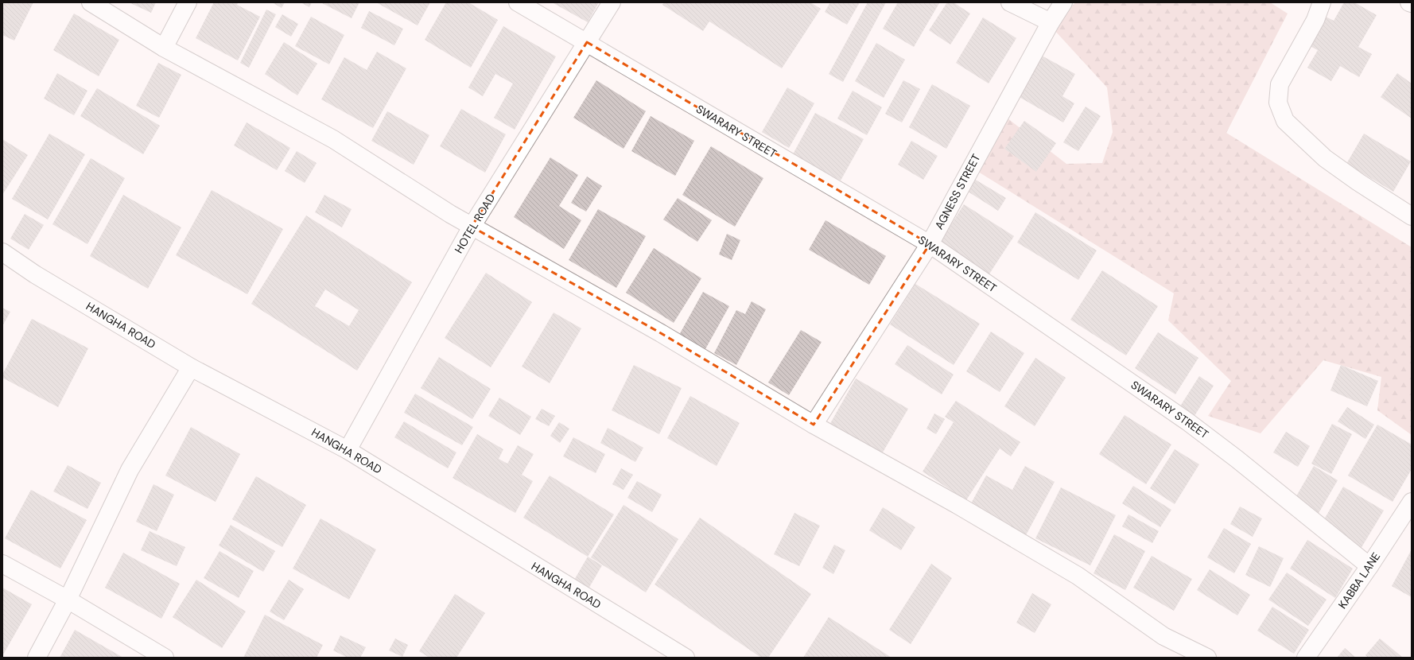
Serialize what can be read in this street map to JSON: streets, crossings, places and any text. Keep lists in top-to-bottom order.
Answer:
{
  "streets": {
    "main road": [
      "SWARARY STREET",
      "AGNESS STREET",
      "HOTEL ROAD",
      "HANGHA ROAD",
      "KABBA LANE"
    ]
  },
  "crossings": [
    ["SWARARY STREET", "AGNESS STREET"],
    ["SWARARY STREET", "HOTEL ROAD"],
    ["SWARARY STREET", "KABBA LANE"],
    ["HOTEL ROAD", "HANGHA ROAD"]
  ]
}
